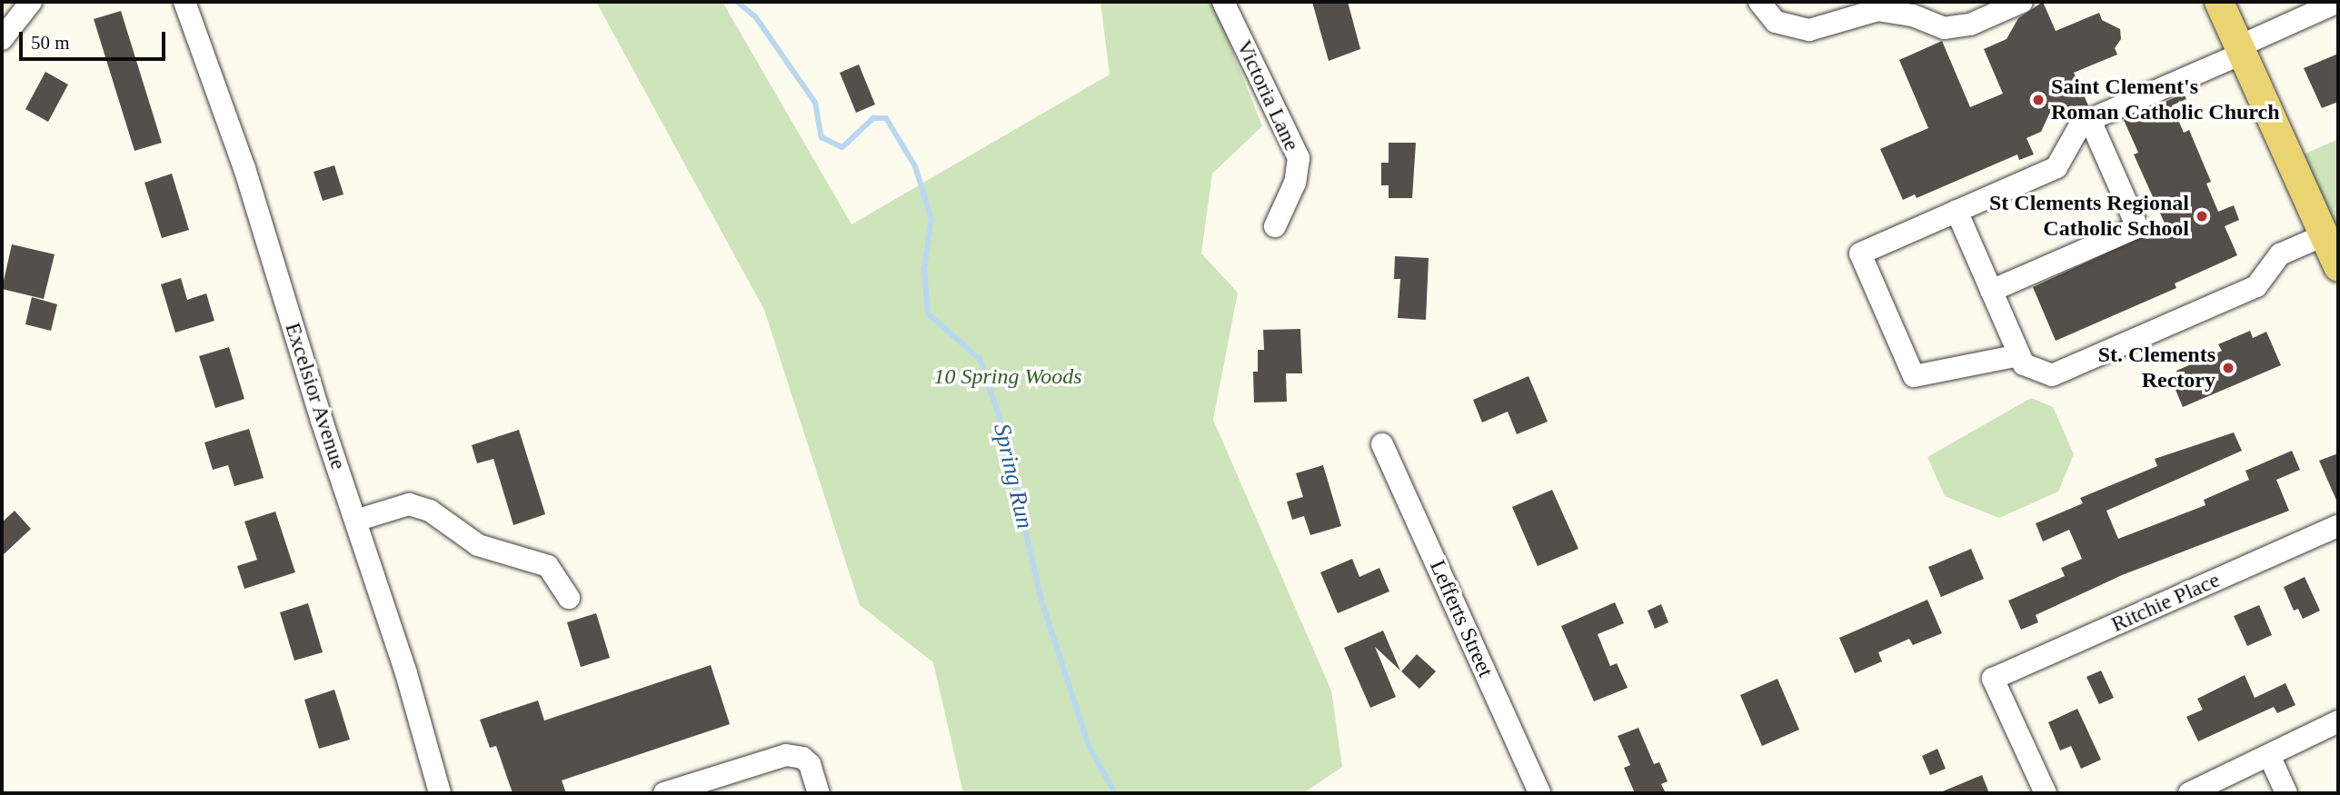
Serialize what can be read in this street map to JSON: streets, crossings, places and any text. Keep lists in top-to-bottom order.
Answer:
{
  "streets": {
    "street": [
      "Victoria Lane",
      "Excelsior Avenue",
      "Ritchie Place",
      "Lefferts Street"
    ]
  },
  "water": ["Spring Run"],
  "parks": ["10 Spring Woods"],
  "places": ["Saint Clement's Roman Catholic Church", "St Clements Regional Catholic School", "St. Clements Rectory"],
  "scale_bar": "50 m"
}
